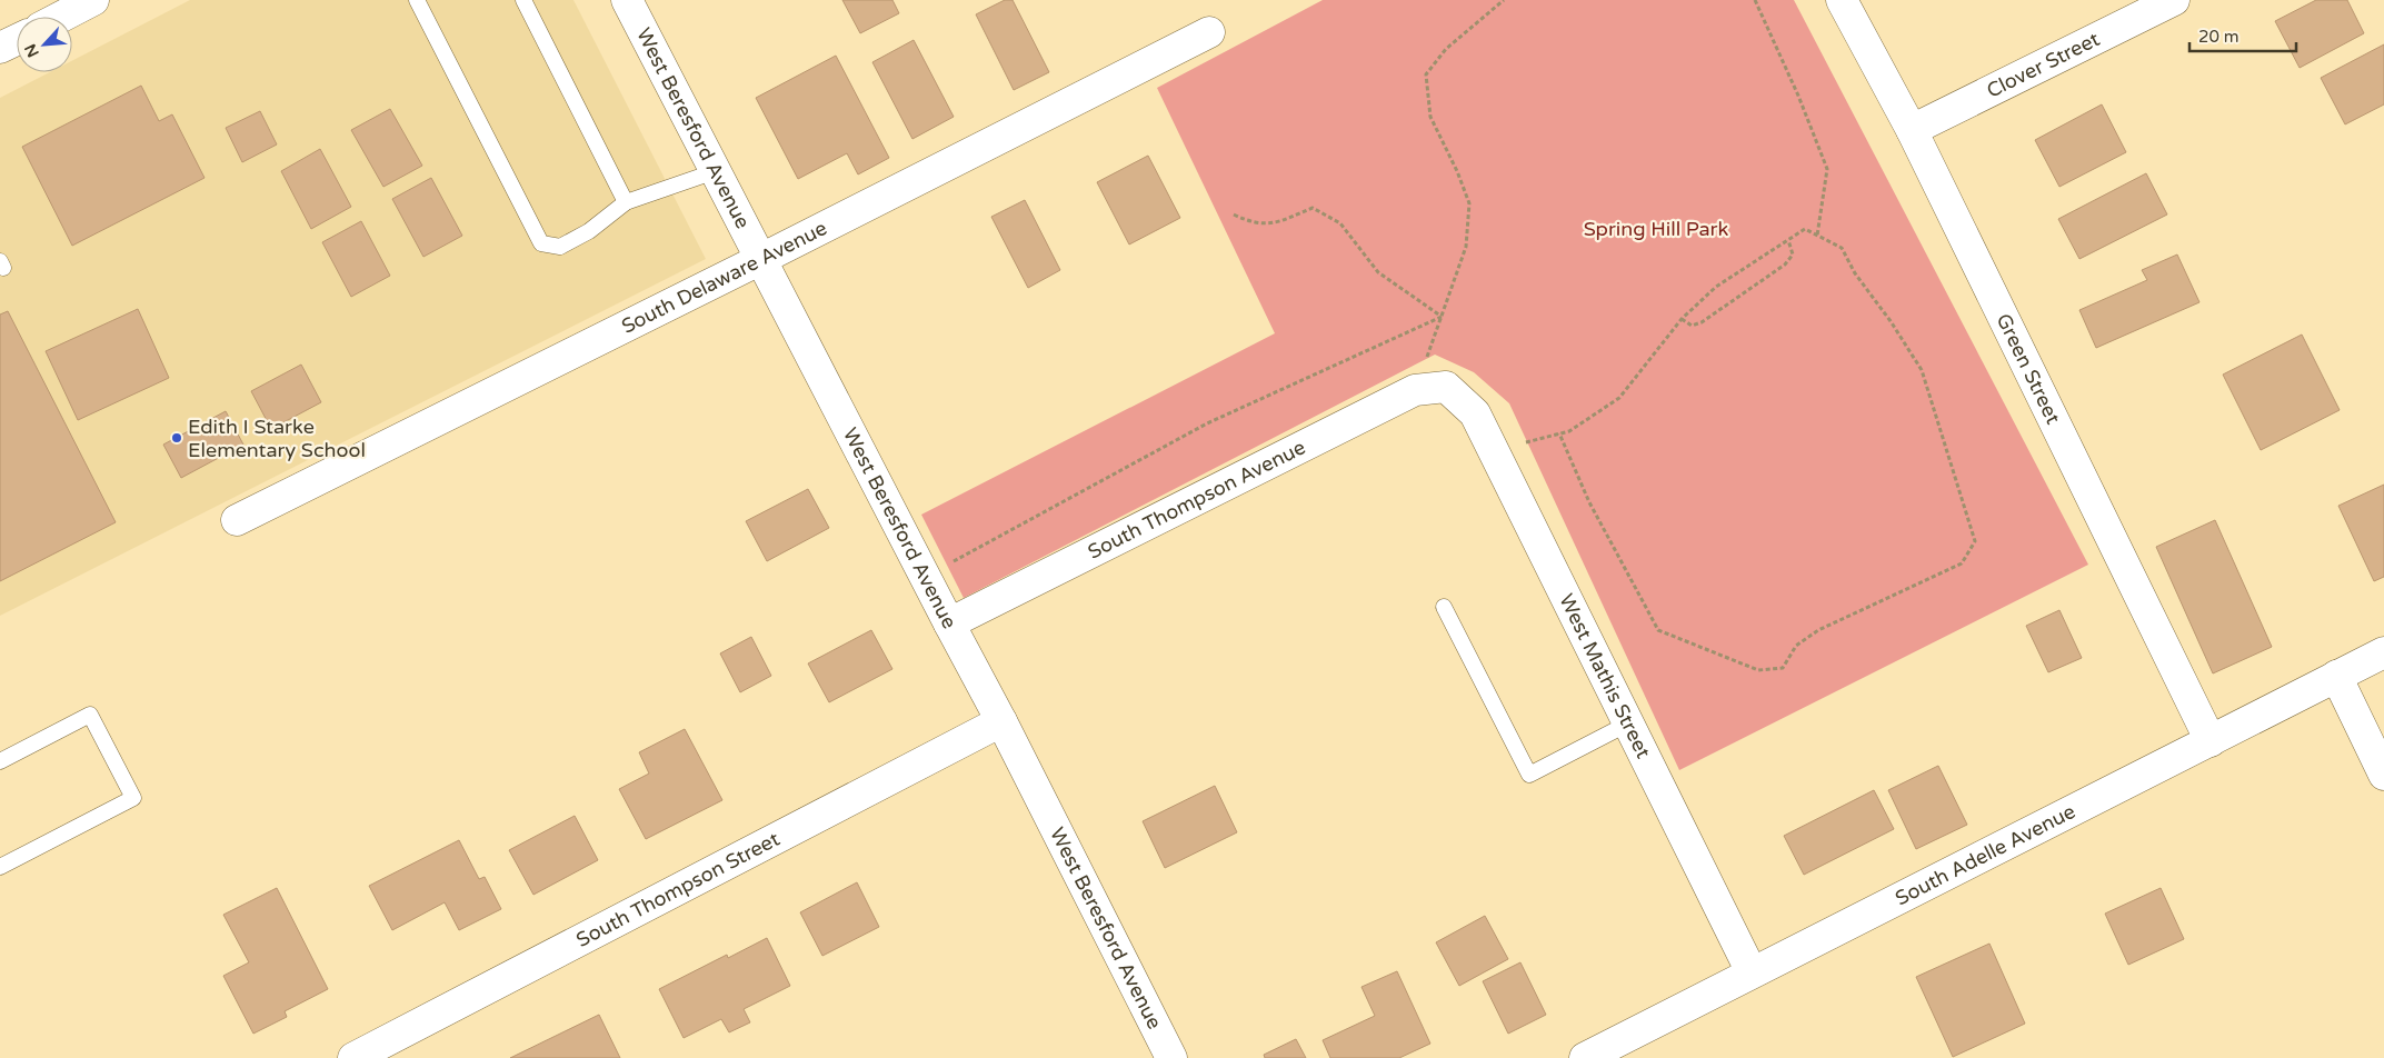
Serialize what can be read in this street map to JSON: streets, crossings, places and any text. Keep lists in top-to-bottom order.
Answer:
{
  "streets": {
    "street": [
      "Clover Street",
      "West Beresford Avenue",
      "South Delaware Avenue",
      "Green Street",
      "South Thompson Avenue",
      "West Mathis Street",
      "South Adelle Avenue",
      "South Thompson Street"
    ]
  },
  "crossings": [
    ["Clover Street", "Green Street"],
    ["West Beresford Avenue", "South Delaware Avenue"],
    ["West Beresford Avenue", "South Thompson Avenue"],
    ["West Beresford Avenue", "South Thompson Street"],
    ["Green Street", "South Adelle Avenue"],
    ["South Thompson Avenue", "West Mathis Street"],
    ["West Mathis Street", "South Adelle Avenue"]
  ],
  "parks": ["Spring Hill Park"],
  "places": ["Edith I Starke Elementary School"],
  "scale_bar": "20 m",
  "north": "bottom left"
}
